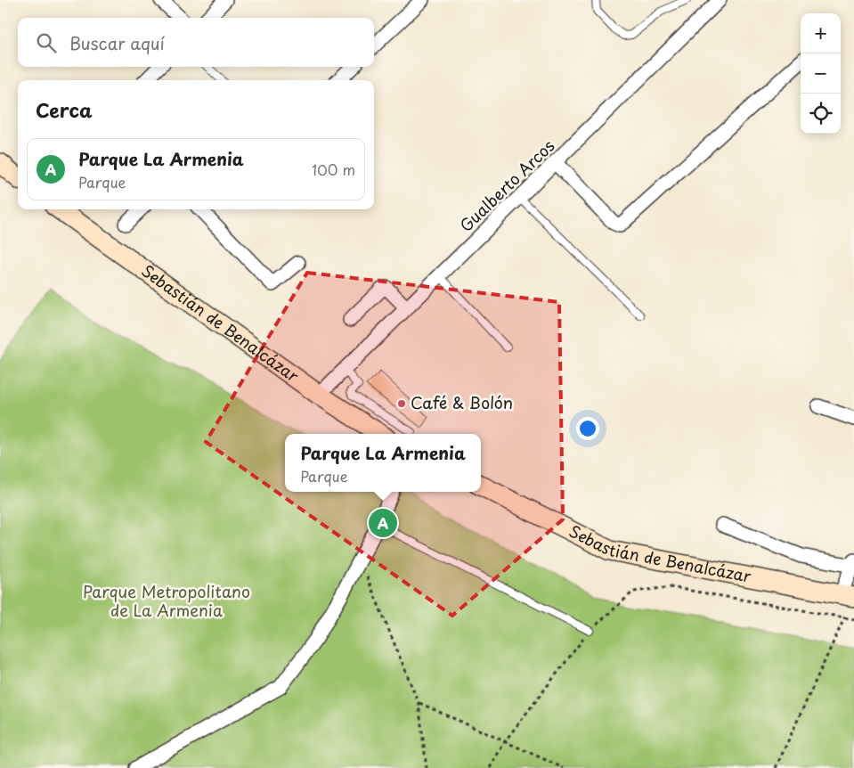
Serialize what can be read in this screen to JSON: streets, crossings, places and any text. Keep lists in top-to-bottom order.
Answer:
{
  "streets": {
    "main road": ["Sebastián de Benalcázar"],
    "street": ["Gualberto Arcos"]
  },
  "crossings": [
    ["Gualberto Arcos", "Sebastián de Benalcázar"]
  ],
  "parks": ["Parque Metropolitano de La Armenia"],
  "places": ["Café & Bolón"],
  "page": {
    "map_buttons": ["+", "−"],
    "search": "Buscar aquí",
    "heading": "Cerca",
    "list": [
      {
        "mark": "A",
        "name": "Parque La Armenia",
        "note": "Parque",
        "value": "100 m"
      }
    ],
    "popup": ["Parque La Armenia", "Parque"],
    "pins": "A"
  }
}
